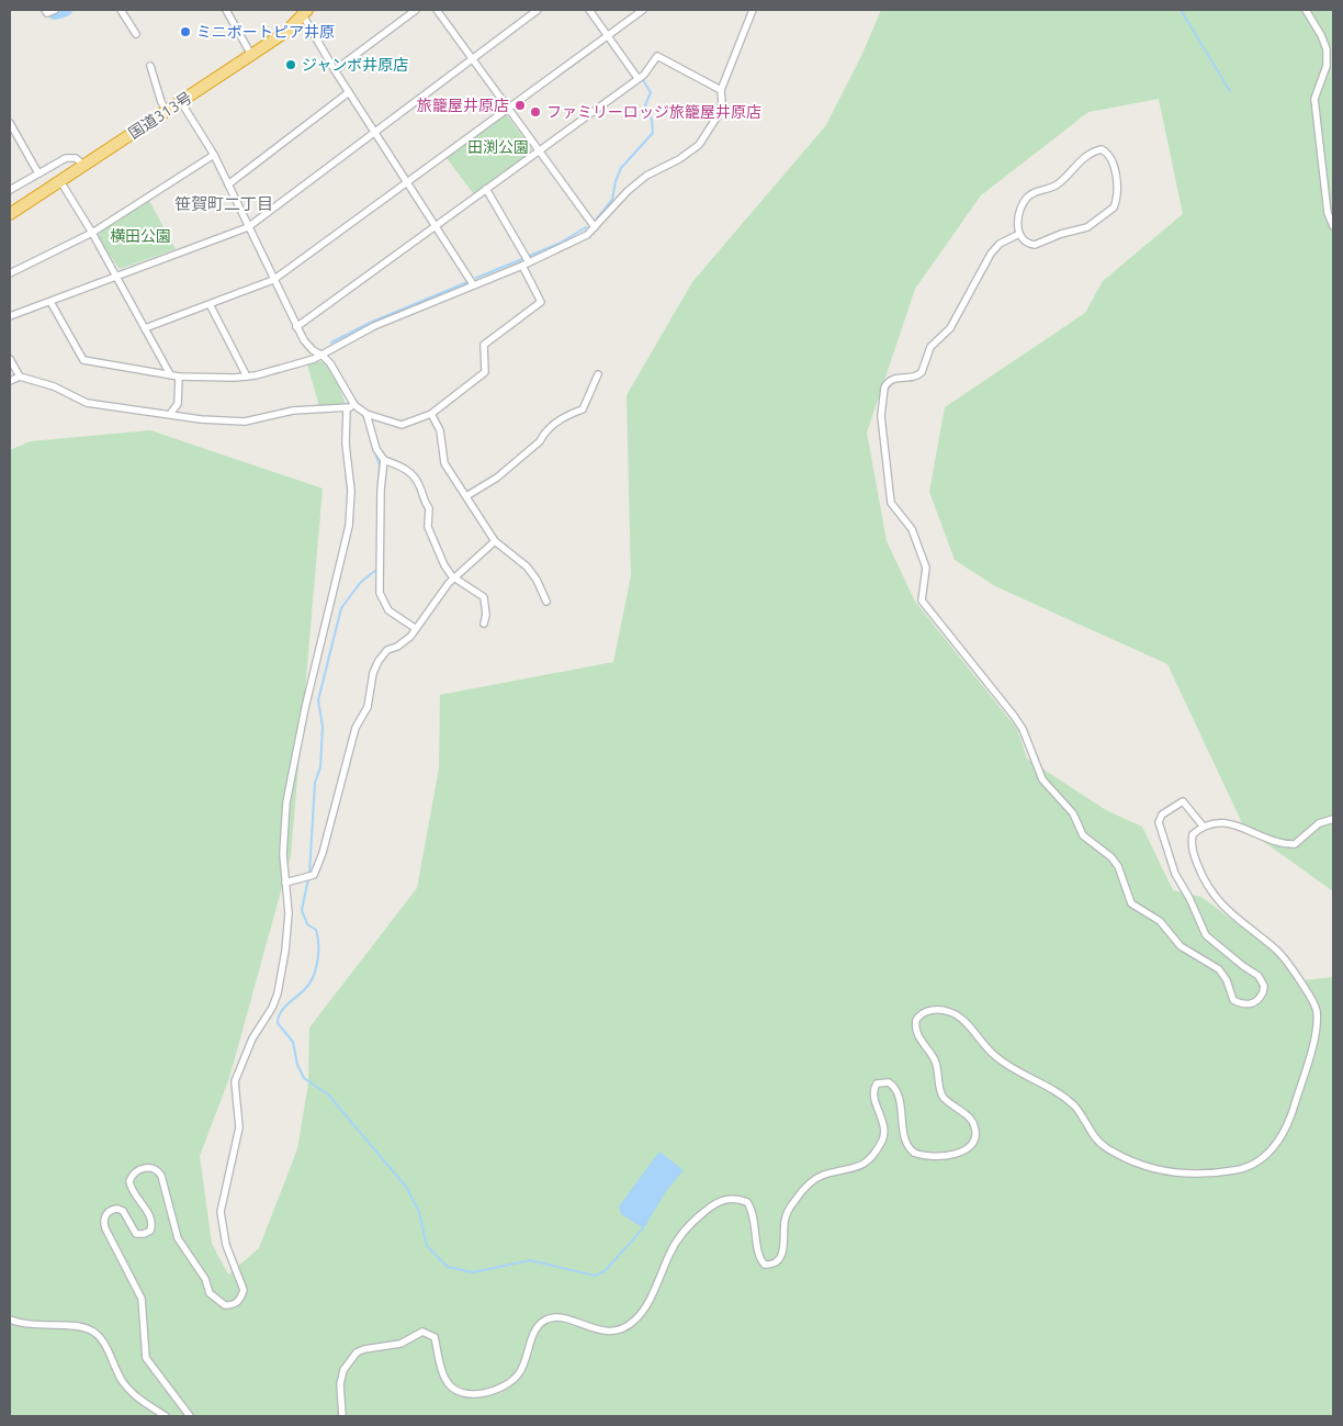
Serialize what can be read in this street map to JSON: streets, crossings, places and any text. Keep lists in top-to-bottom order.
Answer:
{
  "streets": {
    "highway": ["国道313号"]
  },
  "districts": ["笹賀町二丁目"],
  "parks": ["田渕公園", "横田公園"],
  "places": [
    "ミニボートピア井原",
    "ジャンボ井原店",
    "旅籠屋井原店",
    "ファミリーロッジ旅籠屋井原店"
  ]
}
